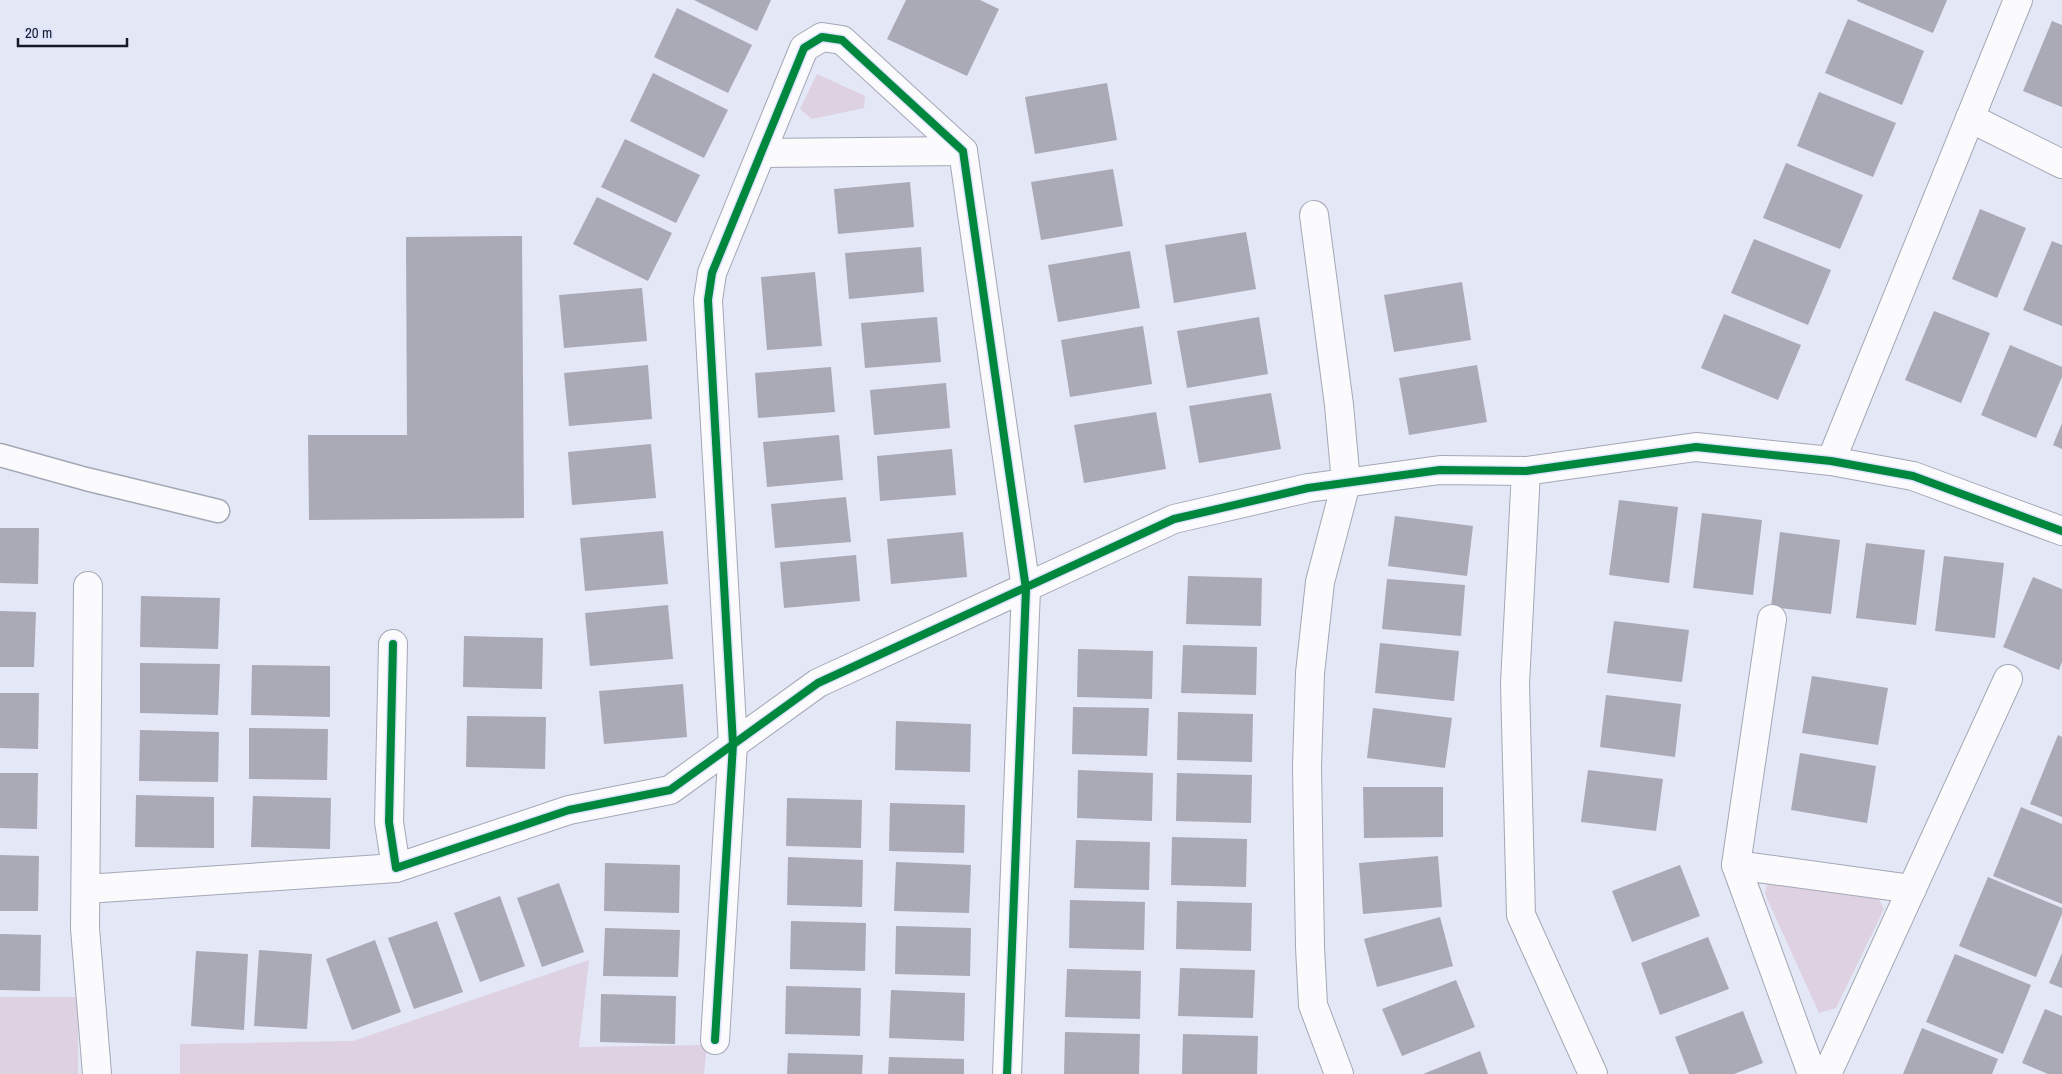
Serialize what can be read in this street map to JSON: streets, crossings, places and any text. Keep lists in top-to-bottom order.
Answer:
{
  "scale_bar": "20 m"
}
